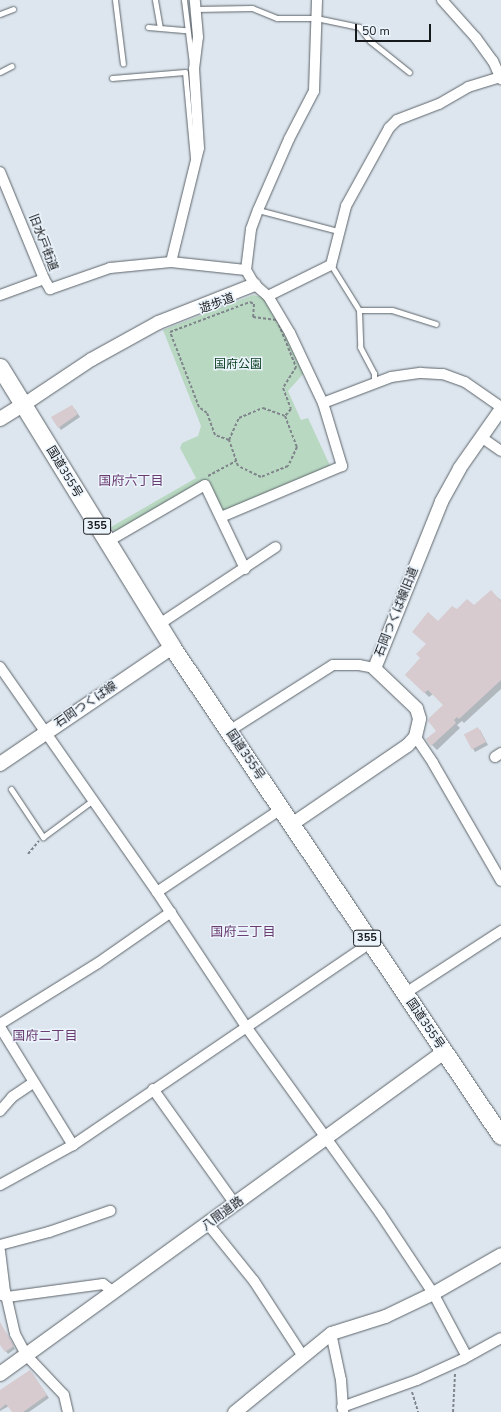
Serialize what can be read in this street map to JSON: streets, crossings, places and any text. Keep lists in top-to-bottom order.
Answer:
{
  "streets": {
    "highway": ["国道355号", "355"],
    "main road": ["石岡つくば線", "八間道路"],
    "street": ["旧水戸街道", "石岡つくば線旧道"],
    "path": ["遊歩道"]
  },
  "crossings": [
    ["国道355号", "石岡つくば線"],
    ["国道355号", "八間道路"]
  ],
  "districts": ["国府六丁目", "国府三丁目", "国府二丁目"],
  "parks": ["国府公園"],
  "scale_bar": "50 m"
}
